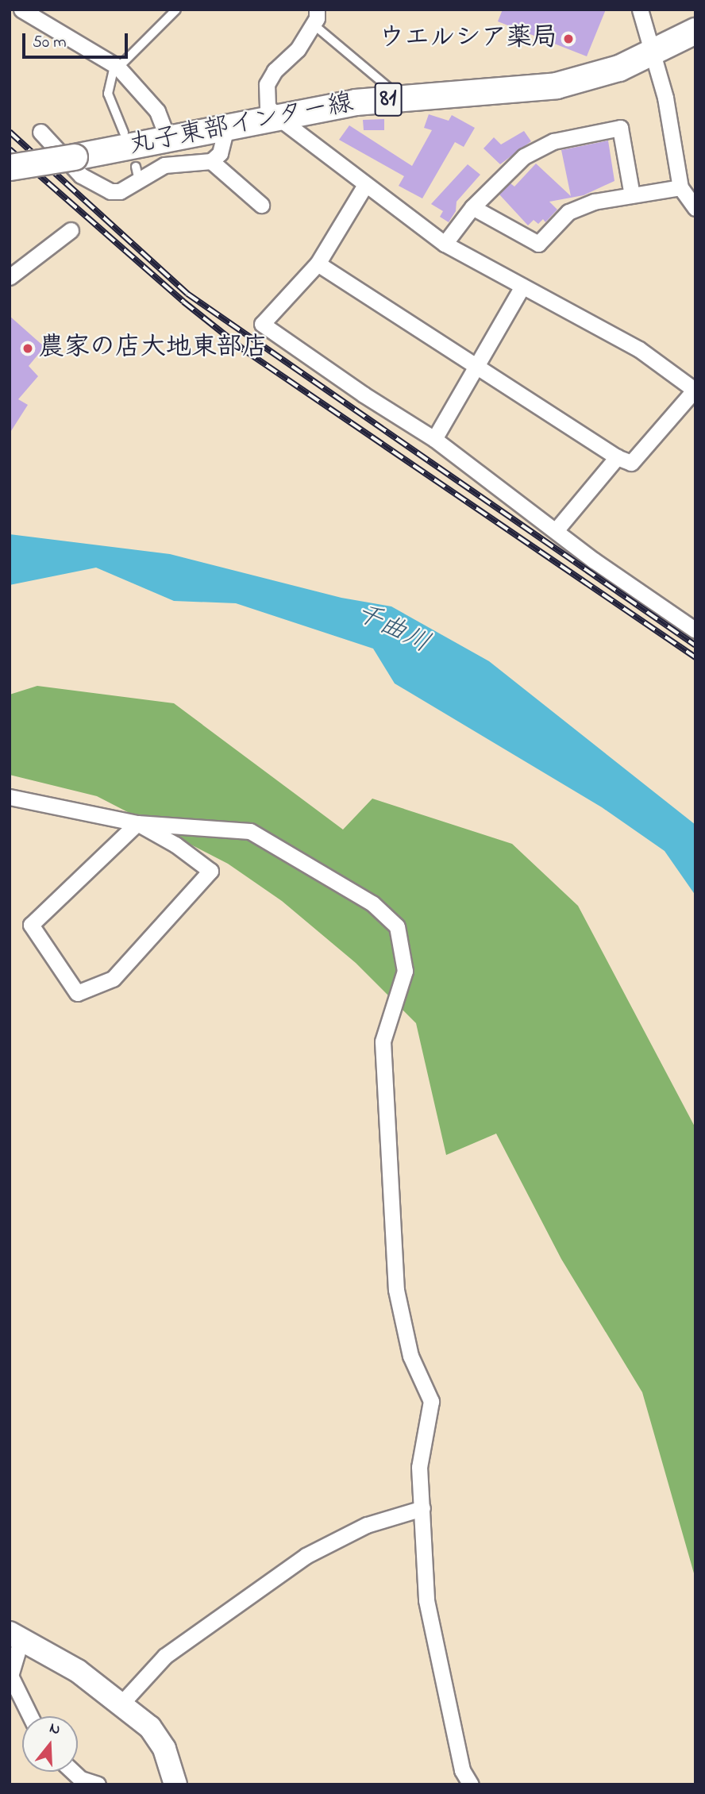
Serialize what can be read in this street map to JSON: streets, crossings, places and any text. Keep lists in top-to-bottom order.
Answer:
{
  "streets": {
    "main road": ["81", "丸子東部インター線"]
  },
  "water": ["千曲川"],
  "places": ["ウエルシア薬局", "農家の店大地東部店"],
  "scale_bar": "50 m",
  "north": "top"
}
